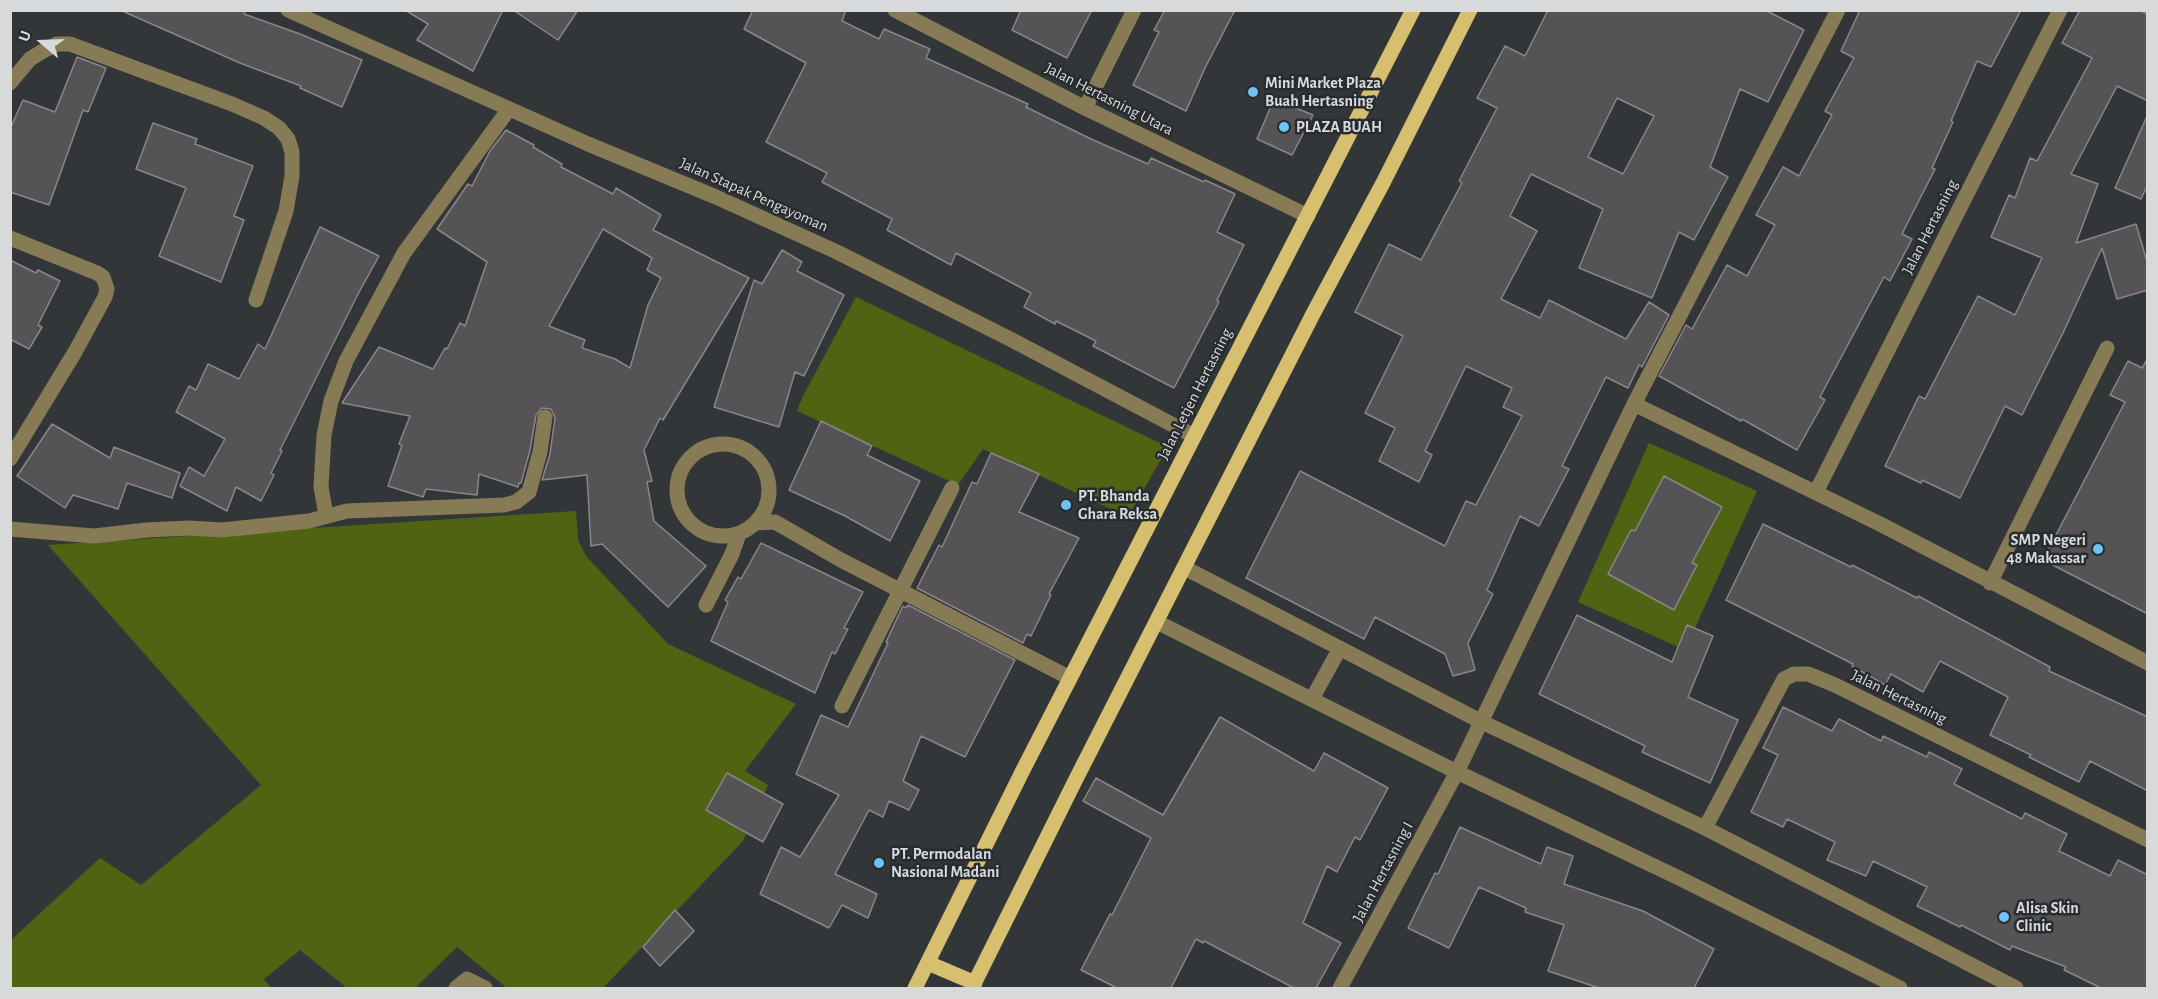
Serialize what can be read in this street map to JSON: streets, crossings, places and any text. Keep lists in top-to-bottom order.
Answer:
{
  "streets": {
    "main road": ["Jalan Letjen Hertasning"],
    "street": [
      "Jalan Hertasning Utara",
      "Jalan Stapak Pengayoman",
      "Jalan Hertasning",
      "Jalan Hertasning I"
    ]
  },
  "crossings": [
    ["Jalan Hertasning Utara", "Jalan Letjen Hertasning"],
    ["Jalan Stapak Pengayoman", "Jalan Letjen Hertasning"]
  ],
  "places": [
    "Mini Market Plaza Buah Hertasning",
    "PLAZA BUAH",
    "PT. Bhanda Ghara Reksa",
    "SMP Negeri 48 Makassar",
    "PT. Permodalan Nasional Madani",
    "Alisa Skin Clinic"
  ],
  "north": "left"
}
